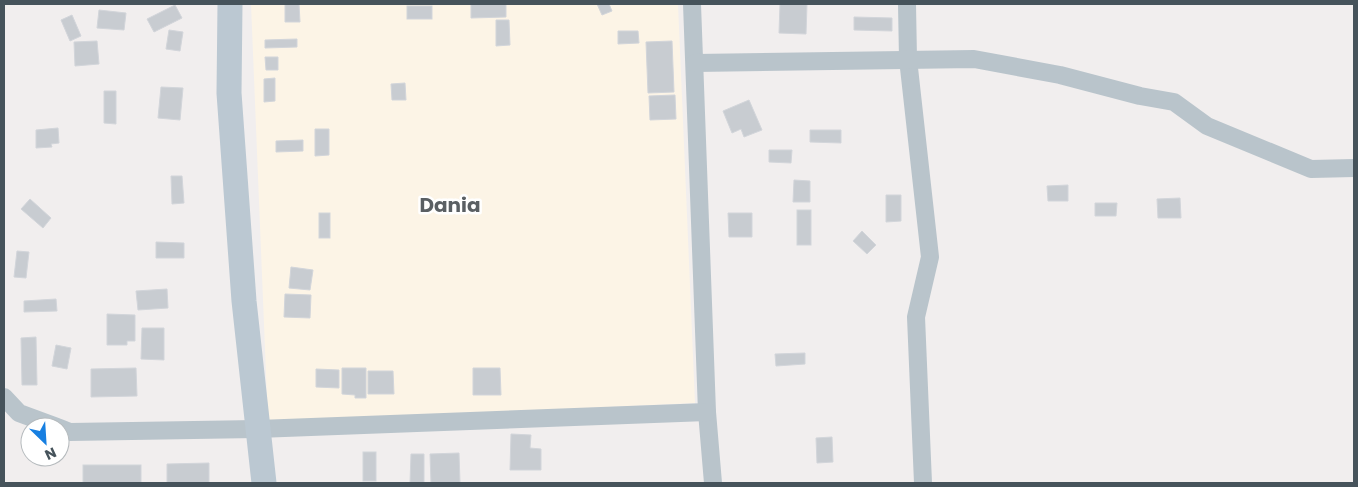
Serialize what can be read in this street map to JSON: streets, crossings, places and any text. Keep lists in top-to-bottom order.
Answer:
{
  "districts": ["Dania"],
  "north": "bottom right"
}
